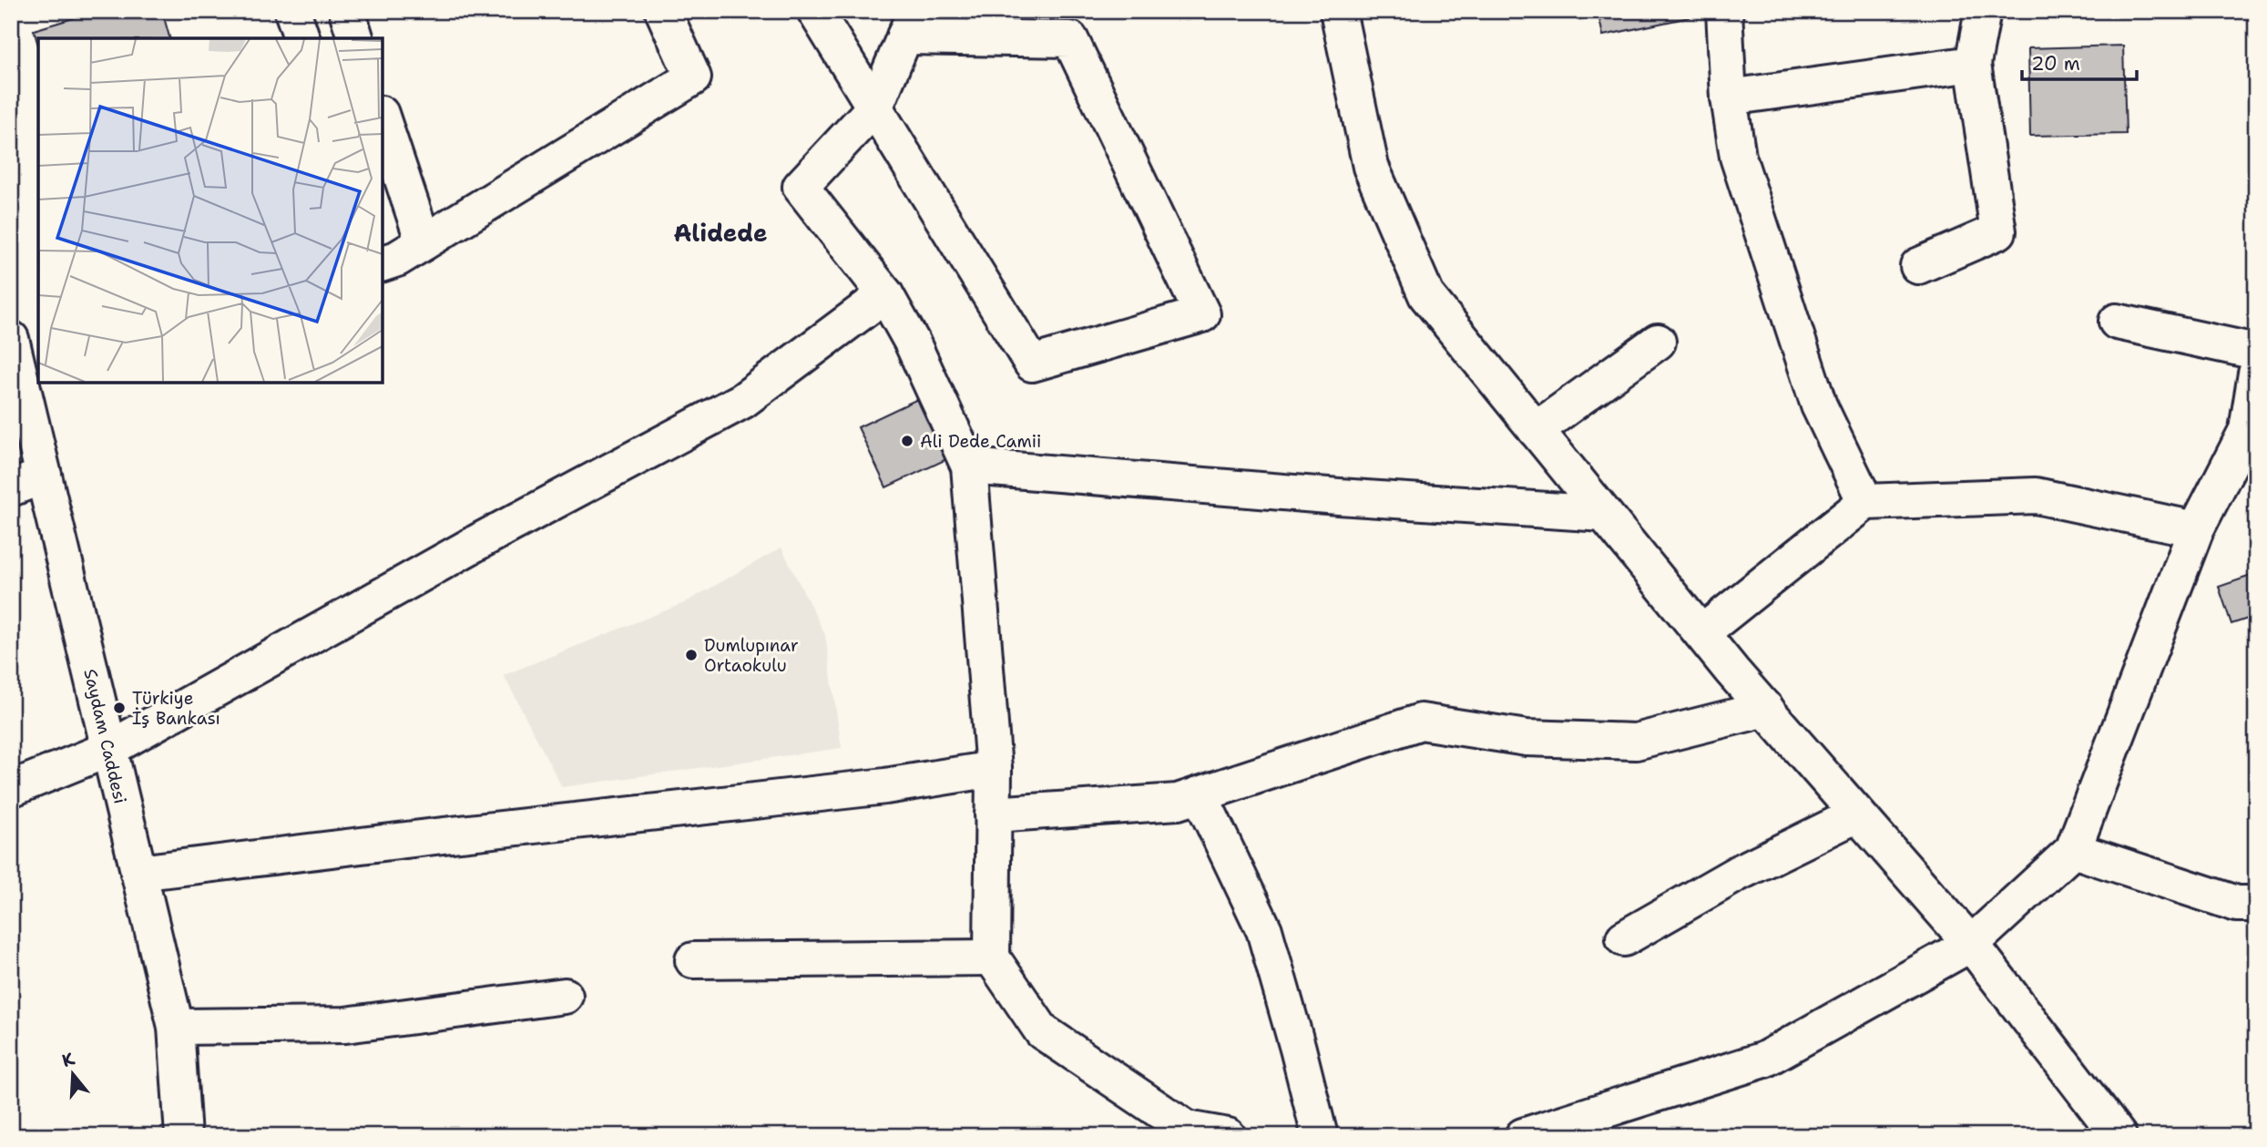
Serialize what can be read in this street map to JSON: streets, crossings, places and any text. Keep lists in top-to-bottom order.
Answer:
{
  "streets": {
    "street": ["Saydam Caddesi"]
  },
  "districts": ["Alidede"],
  "places": ["Ali Dede Camii", "Dumlupınar Ortaokulu", "Türkiye İş Bankası"],
  "scale_bar": "20 m",
  "north": "top"
}
